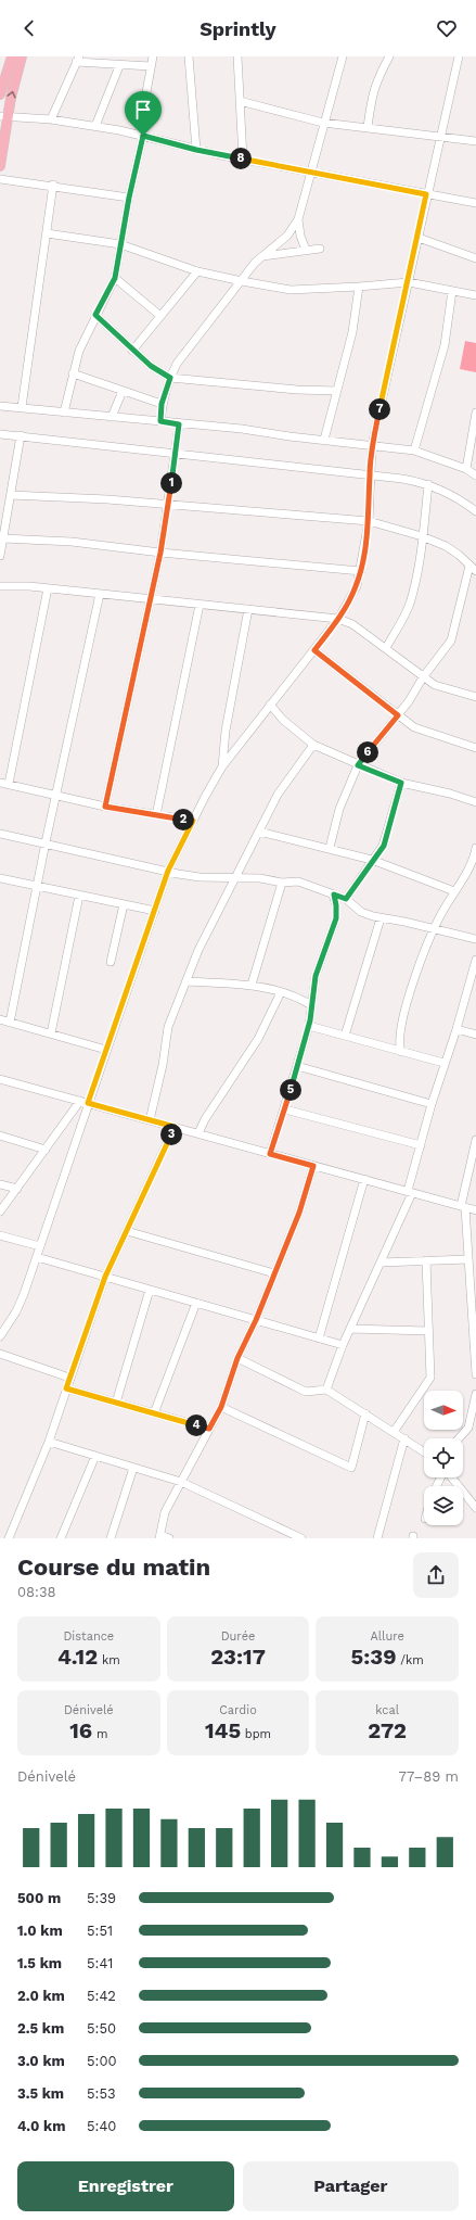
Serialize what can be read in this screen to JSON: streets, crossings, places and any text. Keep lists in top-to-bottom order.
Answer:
{
  "north": "right",
  "page": {
    "header": "Sprintly",
    "pins": [
      "8",
      "7",
      "1",
      "6",
      "2",
      "5",
      "3",
      "4"
    ],
    "heading": ["Course du matin", "08:38"],
    "stats": [
      ["Distance", "4.12 km"],
      ["Durée", "23:17"],
      ["Allure", "5:39 /km"],
      ["Dénivelé", "16 m"],
      ["Cardio", "145 bpm"],
      ["kcal", "272"]
    ],
    "chart": ["Dénivelé", "77–89 m"],
    "list": [
      {
        "name": "500 m",
        "note": "5:39"
      },
      {
        "name": "1.0 km",
        "note": "5:51"
      },
      {
        "name": "1.5 km",
        "note": "5:41"
      },
      {
        "name": "2.0 km",
        "note": "5:42"
      },
      {
        "name": "2.5 km",
        "note": "5:50"
      },
      {
        "name": "3.0 km",
        "note": "5:00"
      },
      {
        "name": "3.5 km",
        "note": "5:53"
      },
      {
        "name": "4.0 km",
        "note": "5:40"
      }
    ],
    "buttons": ["Enregistrer", "Partager"]
  }
}
